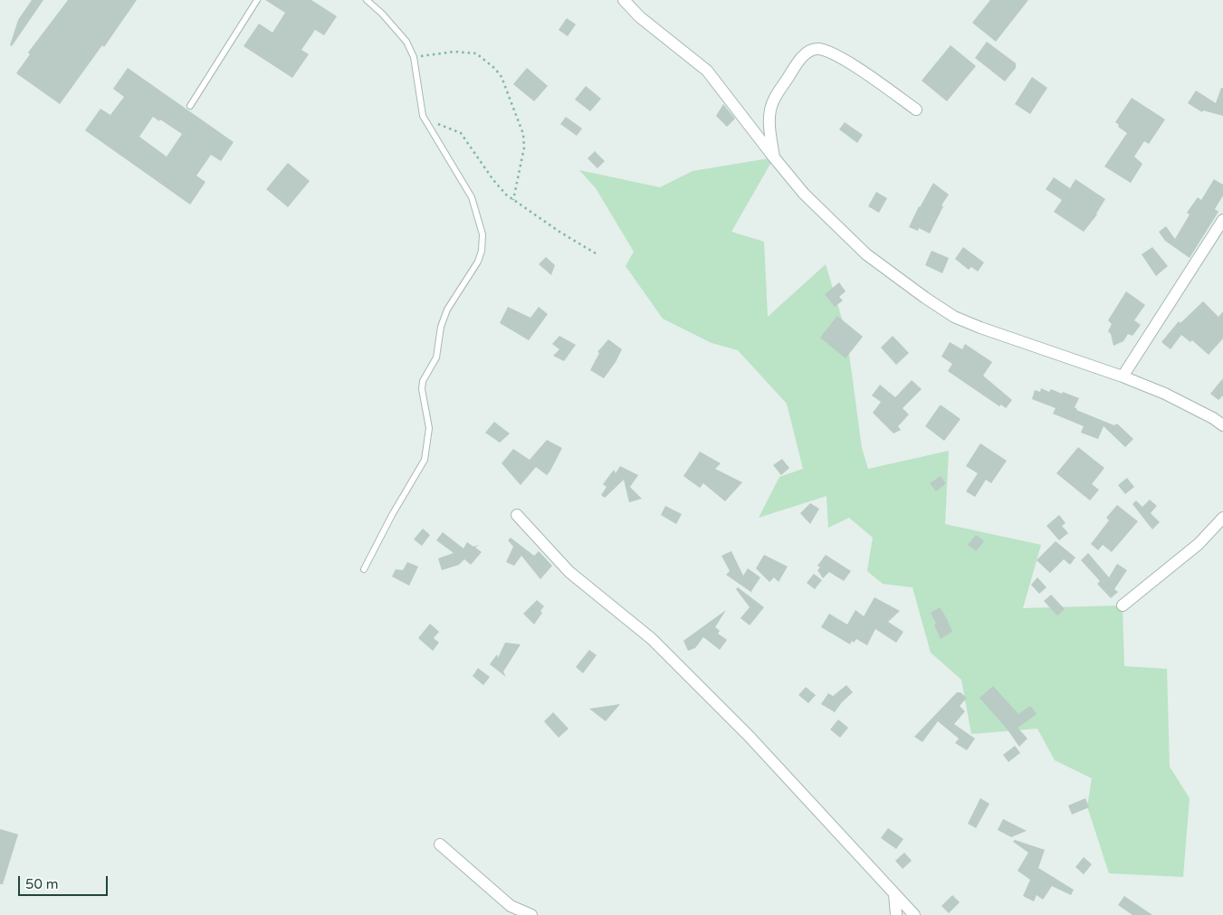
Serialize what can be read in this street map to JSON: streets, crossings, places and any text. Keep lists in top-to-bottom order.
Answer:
{
  "scale_bar": "50 m"
}
